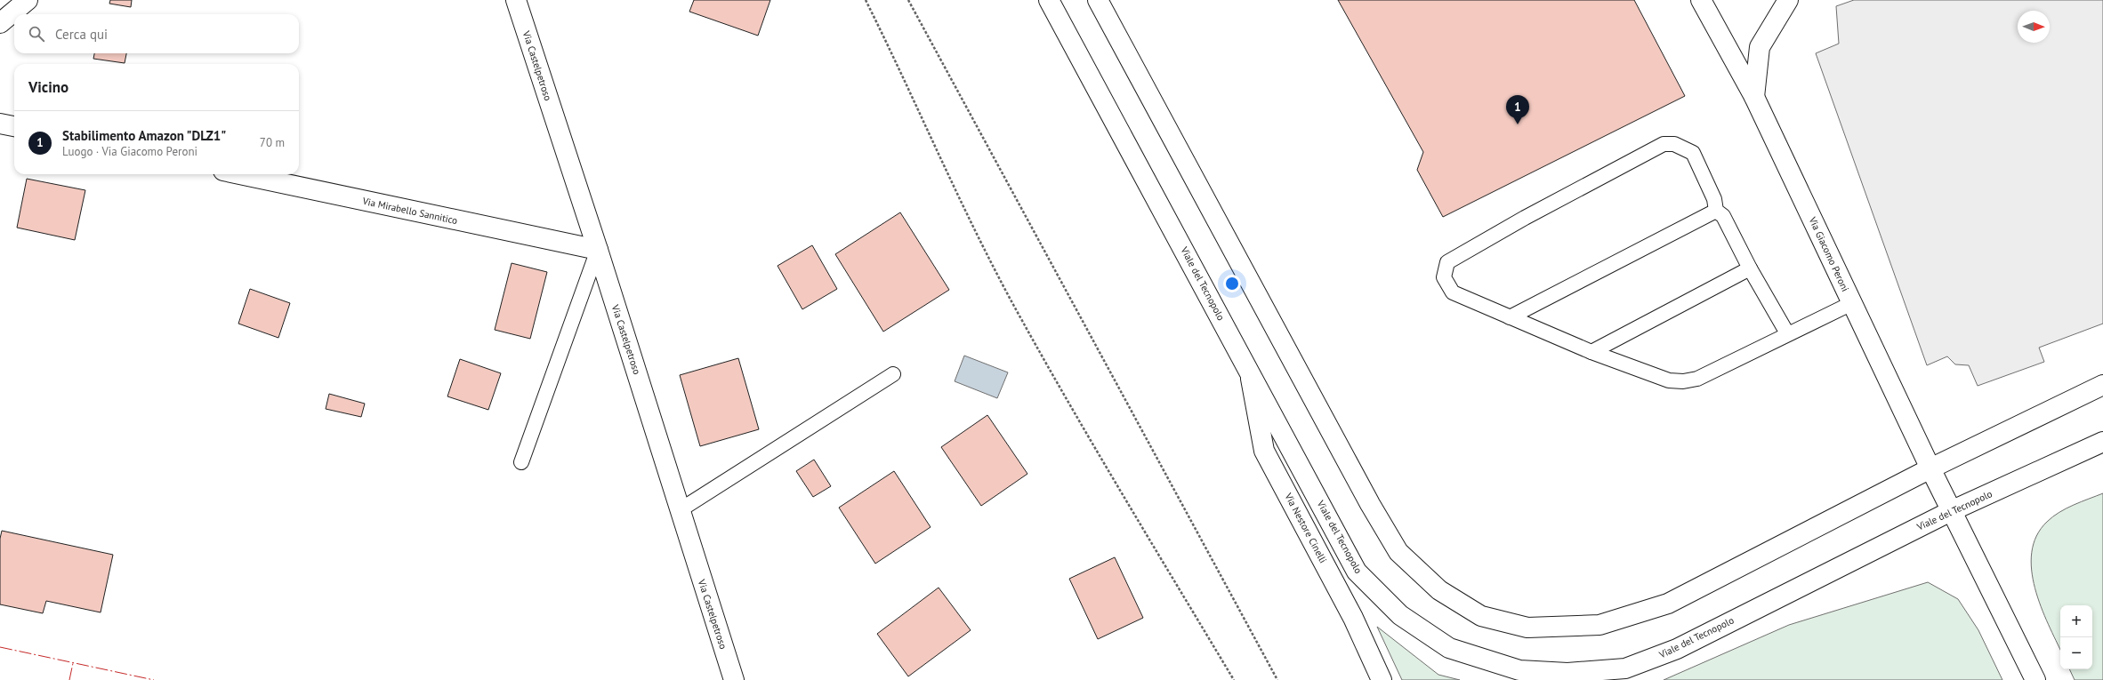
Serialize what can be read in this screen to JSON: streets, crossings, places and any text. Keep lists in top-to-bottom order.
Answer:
{
  "streets": {
    "main road": [
      "Via Castelpetroso",
      "Via Mirabello Sannitico",
      "Via Giacomo Peroni",
      "Viale del Tecnopolo",
      "Via Nestore Cinelli"
    ]
  },
  "crossings": [
    ["Via Castelpetroso", "Via Mirabello Sannitico"],
    ["Via Giacomo Peroni", "Viale del Tecnopolo"],
    ["Viale del Tecnopolo", "Via Nestore Cinelli"]
  ],
  "north": "right",
  "page": {
    "search": "Cerca qui",
    "heading": "Vicino",
    "pins": "1",
    "list": [
      {
        "mark": "1",
        "name": "Stabilimento Amazon \"DLZ1\"",
        "note": "Luogo · Via Giacomo Peroni",
        "value": "70 m"
      }
    ],
    "map_buttons": ["+", "−"]
  }
}
